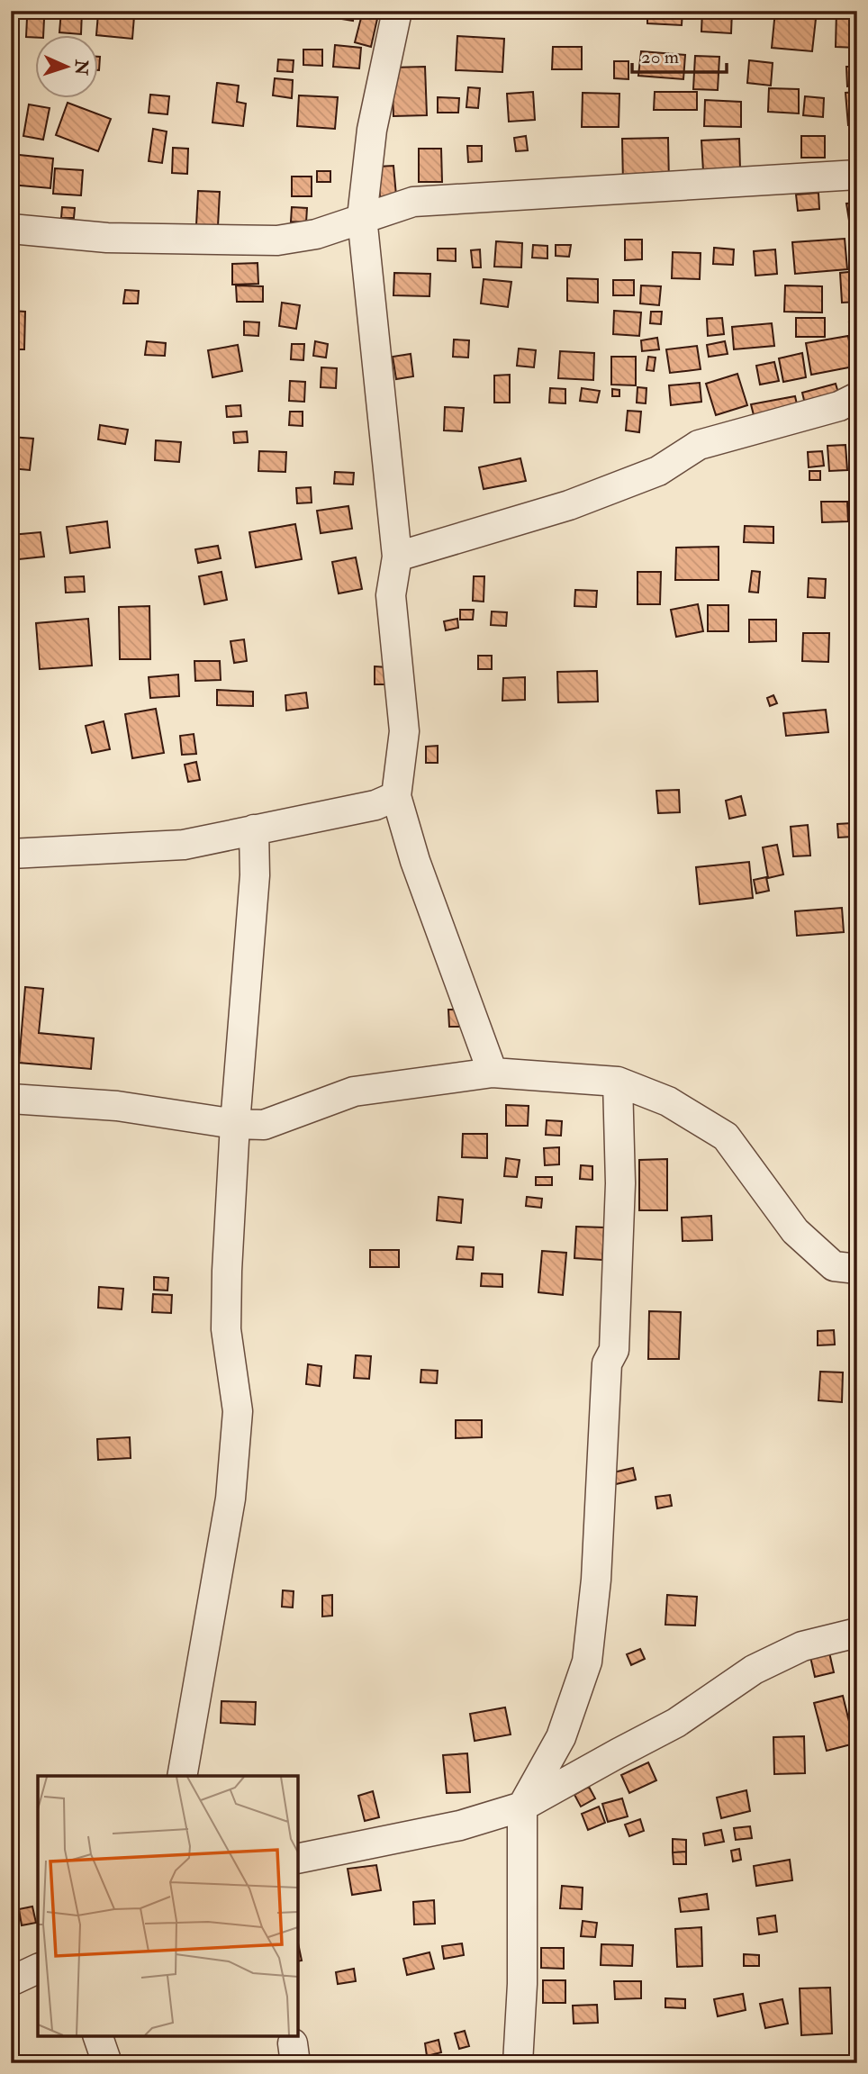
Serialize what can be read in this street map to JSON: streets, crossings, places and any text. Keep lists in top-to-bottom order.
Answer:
{
  "scale_bar": "20 m",
  "north": "right"
}
